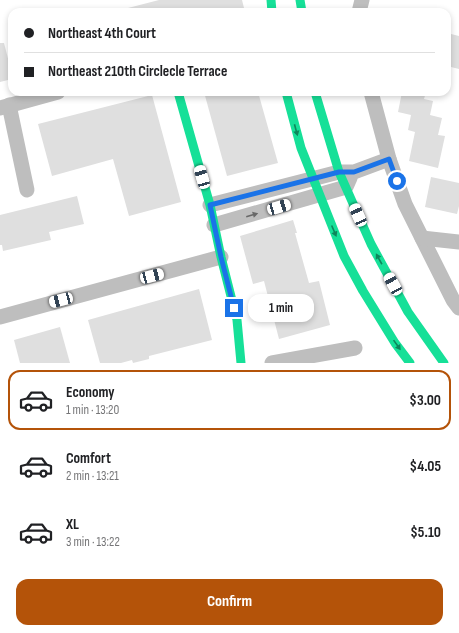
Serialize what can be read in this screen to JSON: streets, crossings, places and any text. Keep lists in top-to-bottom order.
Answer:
{
  "page": {
    "banner": ["Northeast 4th Court", "Northeast 210th Circlecle Terrace"],
    "bubble": "1 min",
    "list": [
      {
        "name": "Economy",
        "note": "1 min · 13:20",
        "value": "$3.00"
      },
      {
        "name": "Comfort",
        "note": "2 min · 13:21",
        "value": "$4.05"
      },
      {
        "name": "XL",
        "note": "3 min · 13:22",
        "value": "$5.10"
      }
    ],
    "buttons": "Confirm"
  }
}
